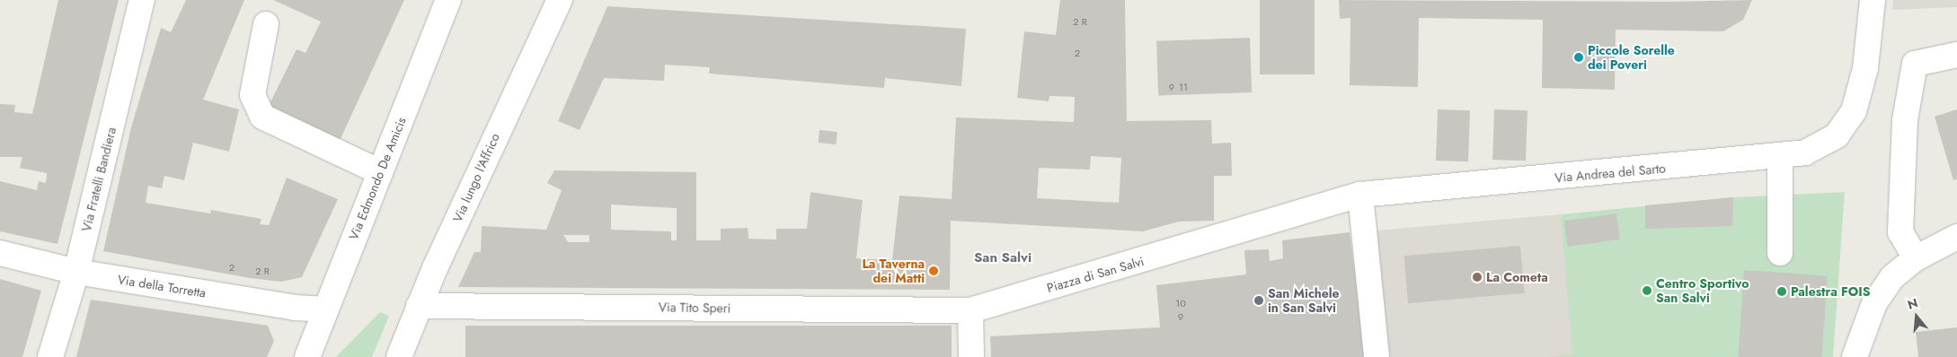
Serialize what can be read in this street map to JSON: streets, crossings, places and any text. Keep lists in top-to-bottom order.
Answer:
{
  "streets": {
    "street": [
      "Via Andrea del Sarto",
      "Via lungo l'Affrico",
      "Via Edmondo De Amicis",
      "Via Fratelli Bandiera",
      "Piazza di San Salvi",
      "Via della Torretta",
      "Via Tito Speri"
    ]
  },
  "crossings": [
    ["Via Andrea del Sarto", "Piazza di San Salvi"],
    ["Via lungo l'Affrico", "Via Tito Speri"],
    ["Via Edmondo De Amicis", "Via della Torretta"],
    ["Via Fratelli Bandiera", "Via della Torretta"],
    ["Piazza di San Salvi", "Via Tito Speri"]
  ],
  "districts": ["San Salvi"],
  "places": [
    "Piccole Sorelle dei Poveri",
    "La Taverna dei Matti",
    "La Cometa",
    "Centro Sportivo San Salvi",
    "Palestra FOIS",
    "San Michele in San Salvi"
  ],
  "house_numbers": [
    "2 R",
    "2",
    "9",
    "11",
    "2",
    "2 R",
    "10",
    "9"
  ],
  "north": "top"
}
